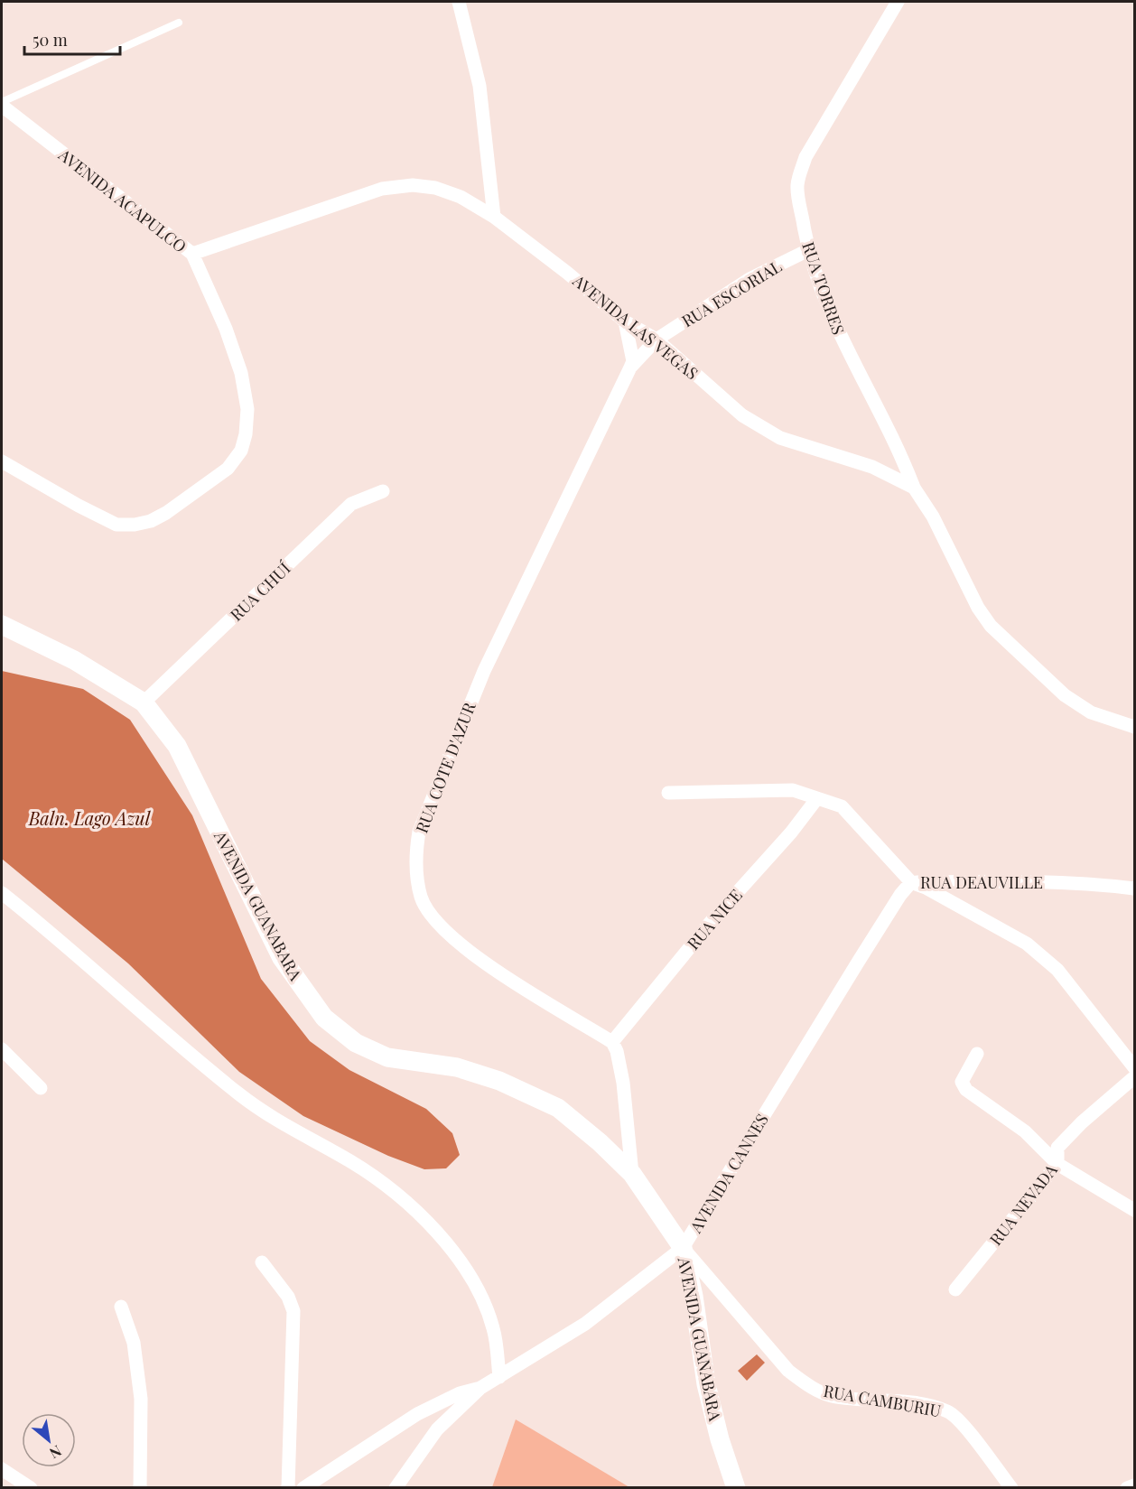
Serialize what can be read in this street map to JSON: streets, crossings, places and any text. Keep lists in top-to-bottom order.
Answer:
{
  "streets": {
    "street": [
      "AVENIDA ACAPULCO",
      "RUA TORRES",
      "RUA ESCORIAL",
      "AVENIDA LAS VEGAS",
      "RUA CHUÍ",
      "RUA COTE D'AZUR",
      "RUA DEAUVILLE",
      "AVENIDA GUANABARA",
      "RUA NICE",
      "AVENIDA CANNES",
      "RUA NEVADA",
      "RUA CAMBURIU"
    ]
  },
  "crossings": [
    ["AVENIDA ACAPULCO", "AVENIDA LAS VEGAS"],
    ["RUA TORRES", "RUA ESCORIAL"],
    ["RUA TORRES", "AVENIDA LAS VEGAS"],
    ["RUA ESCORIAL", "AVENIDA LAS VEGAS"],
    ["RUA ESCORIAL", "RUA COTE D'AZUR"],
    ["AVENIDA LAS VEGAS", "RUA COTE D'AZUR"],
    ["RUA CHUÍ", "AVENIDA GUANABARA"],
    ["RUA COTE D'AZUR", "RUA NICE"],
    ["RUA DEAUVILLE", "RUA NICE"],
    ["RUA DEAUVILLE", "AVENIDA CANNES"],
    ["AVENIDA GUANABARA", "AVENIDA CANNES"],
    ["AVENIDA GUANABARA", "RUA CAMBURIU"],
    ["AVENIDA CANNES", "RUA CAMBURIU"]
  ],
  "water": ["Baln. Lago Azul"],
  "scale_bar": "50 m",
  "north": "bottom right"
}
